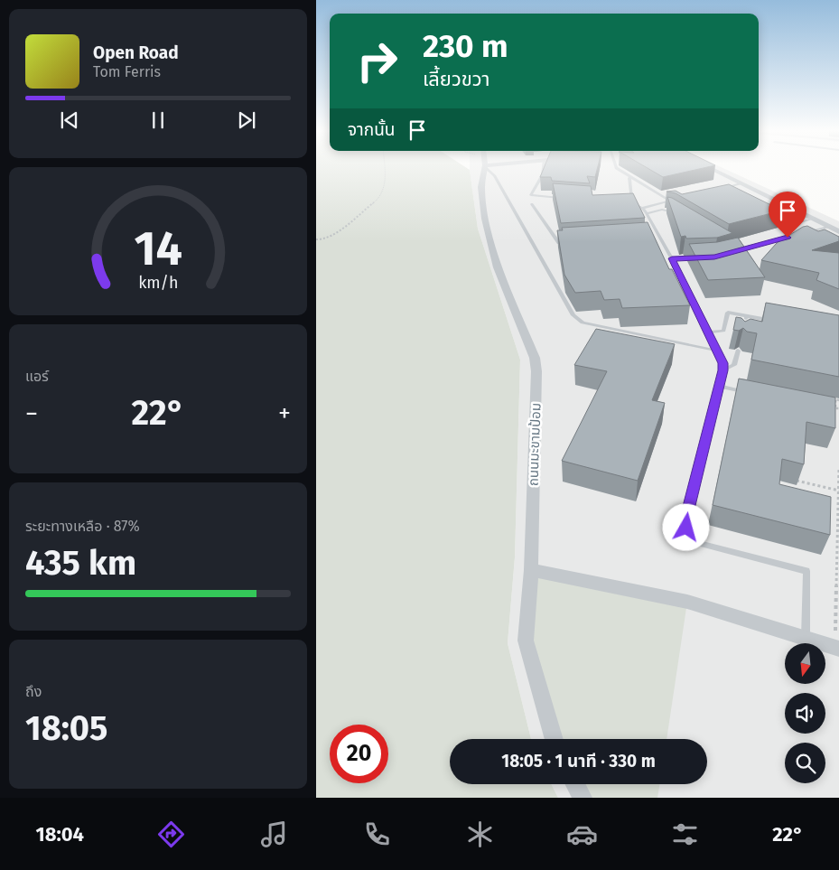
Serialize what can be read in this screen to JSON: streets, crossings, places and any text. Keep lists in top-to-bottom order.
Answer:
{
  "streets": {
    "street": ["ถนนมะขามป้อม"]
  },
  "north": "bottom",
  "page": {
    "turn": ["230 m", "เลี้ยวขวา"],
    "song": ["Open Road", "Tom Ferris"],
    "then": "จากนั้น",
    "tile": [
      "แอร์",
      ["ระยะทางเหลือ · 87%", "435 km"],
      ["ถึง", "18:05"]
    ],
    "heat": ["−", "22°", "+"],
    "limit": "20",
    "trip": "18:05 · 1 นาที · 330 m",
    "tabs": ["18:04", "22°"],
    "gauge": ["14", "km/h"]
  }
}
